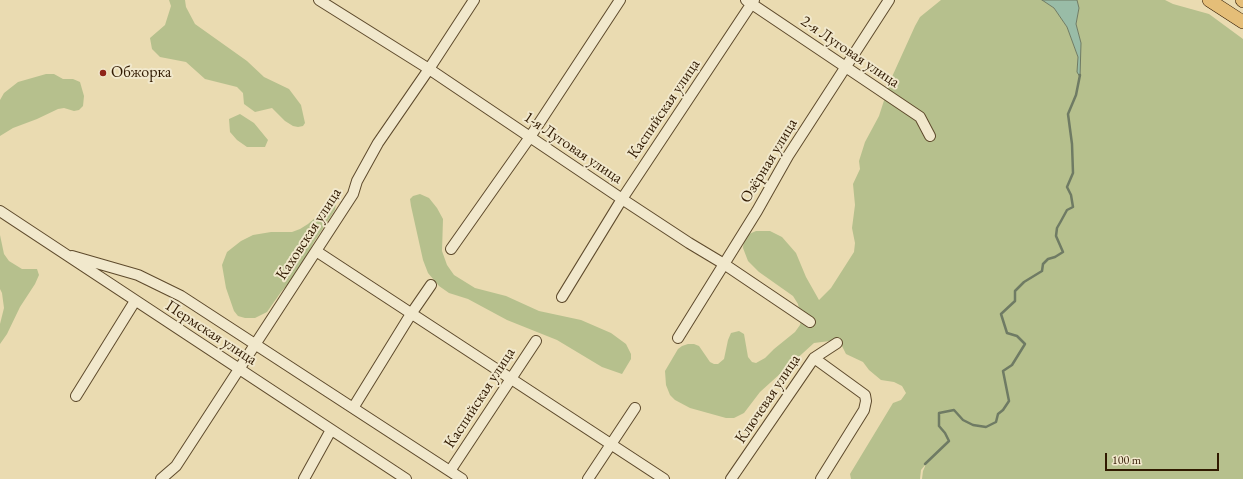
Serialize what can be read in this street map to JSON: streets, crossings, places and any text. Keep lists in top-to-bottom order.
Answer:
{
  "streets": {
    "street": [
      "2-я Луговая улица",
      "Каспийская улица",
      "1-я Луговая улица",
      "Озёрная улица",
      "Каховская улица",
      "Пермская улица",
      "Ключевая улица"
    ]
  },
  "crossings": [
    ["2-я Луговая улица", "Каспийская улица"],
    ["2-я Луговая улица", "Озёрная улица"],
    ["Каспийская улица", "1-я Луговая улица"],
    ["1-я Луговая улица", "Озёрная улица"],
    ["1-я Луговая улица", "Каховская улица"],
    ["Каховская улица", "Пермская улица"]
  ],
  "places": ["Обжорка"],
  "scale_bar": "100 m"
}
